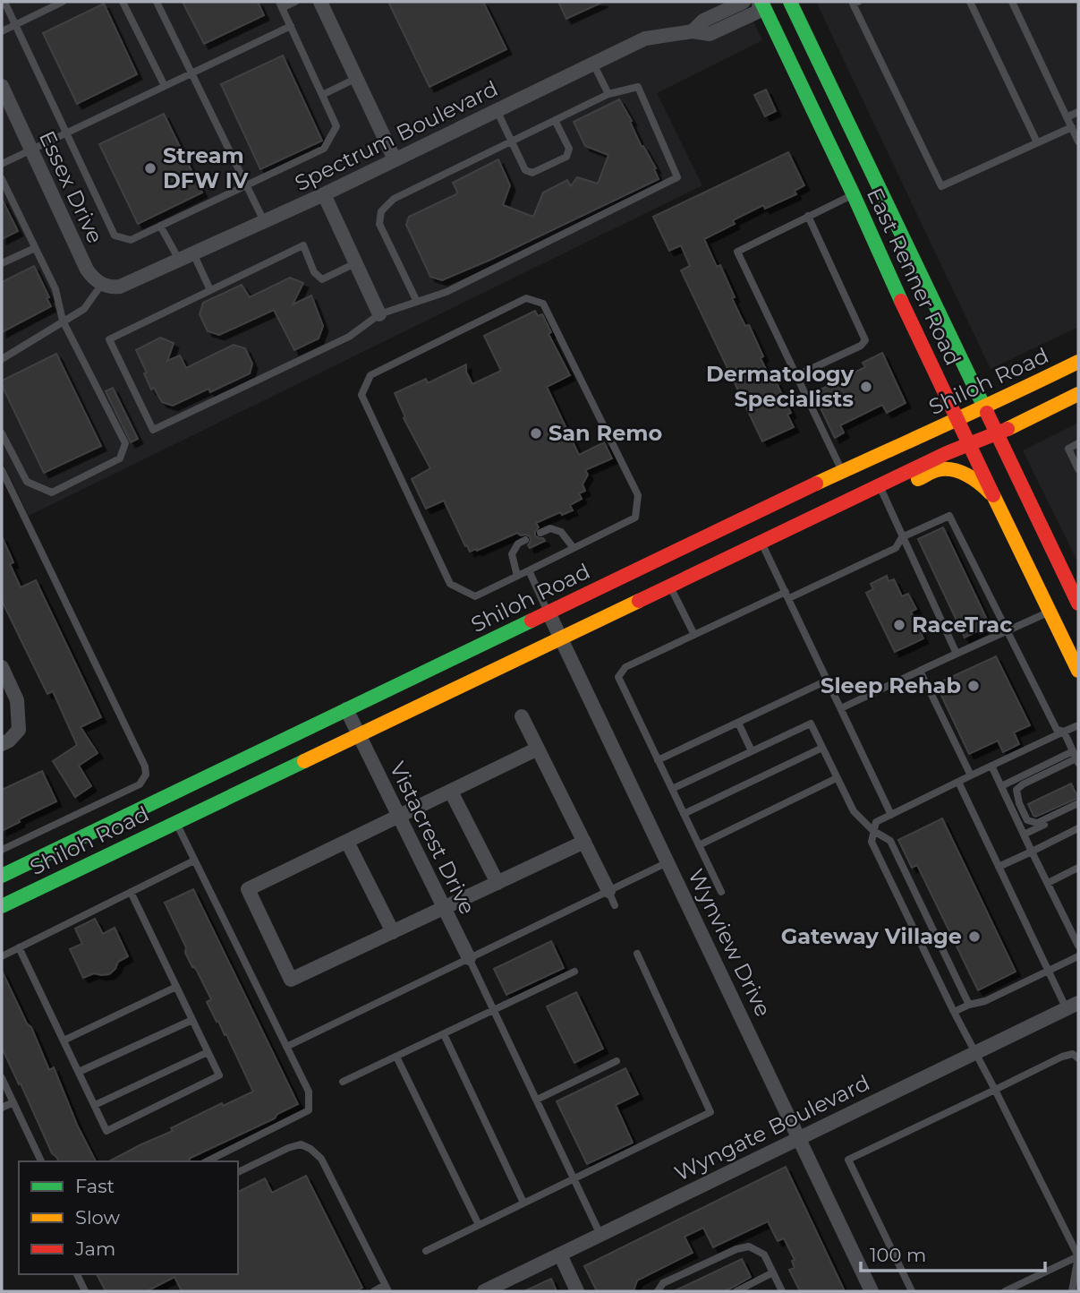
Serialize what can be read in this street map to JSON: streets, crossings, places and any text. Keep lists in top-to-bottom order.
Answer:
{
  "streets": {
    "main road": ["East Renner Road", "Shiloh Road"],
    "street": [
      "Spectrum Boulevard",
      "Essex Drive",
      "Vistacrest Drive",
      "Wynview Drive",
      "Wyngate Boulevard"
    ]
  },
  "crossings": [
    ["Spectrum Boulevard", "Essex Drive"],
    ["Spectrum Boulevard", "East Renner Road"],
    ["East Renner Road", "Shiloh Road"],
    ["Shiloh Road", "Vistacrest Drive"],
    ["Shiloh Road", "Wynview Drive"],
    ["Wynview Drive", "Wyngate Boulevard"]
  ],
  "places": [
    "Stream DFW IV",
    "Dermatology Specialists",
    "San Remo",
    "RaceTrac",
    "Sleep Rehab",
    "Gateway Village"
  ],
  "legend": ["Fast", "Slow", "Jam"],
  "scale_bar": "100 m"
}
